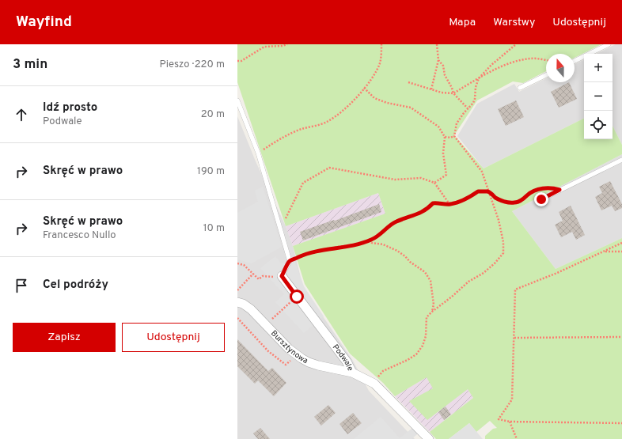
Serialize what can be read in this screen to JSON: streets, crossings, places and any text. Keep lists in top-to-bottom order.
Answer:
{
  "streets": {
    "street": ["Bursztynowa", "Podwale"]
  },
  "crossings": [
    ["Bursztynowa", "Podwale"]
  ],
  "north": "top",
  "page": {
    "header": "Wayfind",
    "nav": ["Mapa", "Warstwy", "Udostępnij"],
    "heading": ["3 min", "Pieszo · 220 m"],
    "map_buttons": ["+", "−"],
    "list": [
      ["Idź prosto", "Podwale", "20 m"],
      ["Skręć w prawo", "190 m"],
      ["Skręć w prawo", "Francesco Nullo", "10 m"],
      "Cel podróży"
    ],
    "buttons": ["Zapisz", "Udostępnij"]
  }
}
